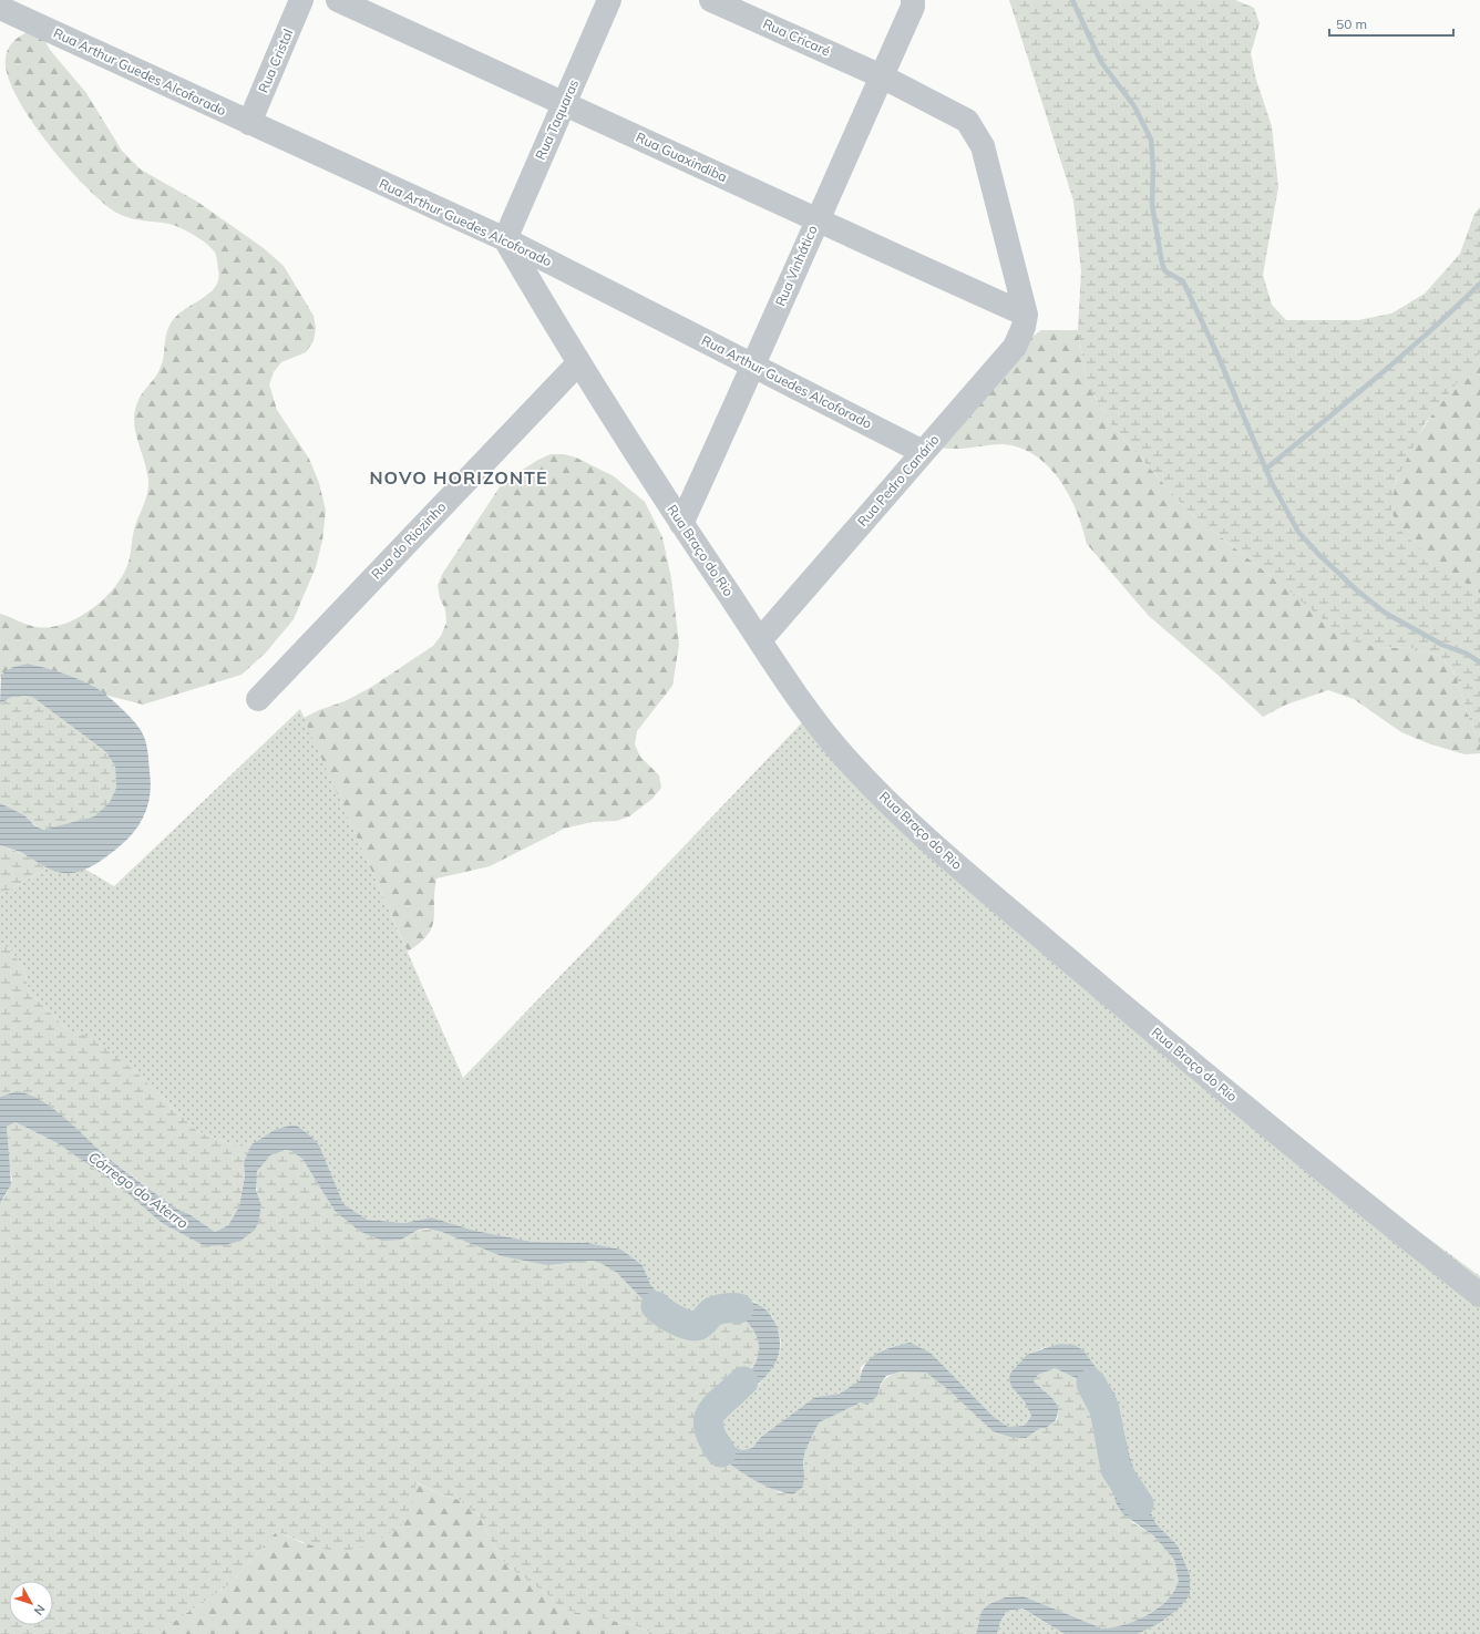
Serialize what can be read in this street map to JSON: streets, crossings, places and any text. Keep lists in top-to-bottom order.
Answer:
{
  "streets": {
    "street": [
      "Rua Cricaré",
      "Rua Cristal",
      "Rua Arthur Guedes Alcoforado",
      "Rua Taquaras",
      "Rua Guaxindiba",
      "Rua Vinhático",
      "Rua Pedro Canário",
      "Rua do Riozinho",
      "Rua Braço do Rio"
    ]
  },
  "crossings": [
    ["Rua Cricaré", "Rua Guaxindiba"],
    ["Rua Cricaré", "Rua Vinhático"],
    ["Rua Cricaré", "Rua Pedro Canário"],
    ["Rua Cristal", "Rua Arthur Guedes Alcoforado"],
    ["Rua Arthur Guedes Alcoforado", "Rua Taquaras"],
    ["Rua Arthur Guedes Alcoforado", "Rua Vinhático"],
    ["Rua Arthur Guedes Alcoforado", "Rua Pedro Canário"],
    ["Rua Arthur Guedes Alcoforado", "Rua Braço do Rio"],
    ["Rua Taquaras", "Rua Guaxindiba"],
    ["Rua Taquaras", "Rua Braço do Rio"],
    ["Rua Guaxindiba", "Rua Vinhático"],
    ["Rua Guaxindiba", "Rua Pedro Canário"],
    ["Rua Vinhático", "Rua Braço do Rio"],
    ["Rua Pedro Canário", "Rua Braço do Rio"],
    ["Rua do Riozinho", "Rua Braço do Rio"]
  ],
  "districts": ["NOVO HORIZONTE"],
  "water": ["Córrego do Aterro"],
  "scale_bar": "50 m",
  "north": "bottom right"
}
